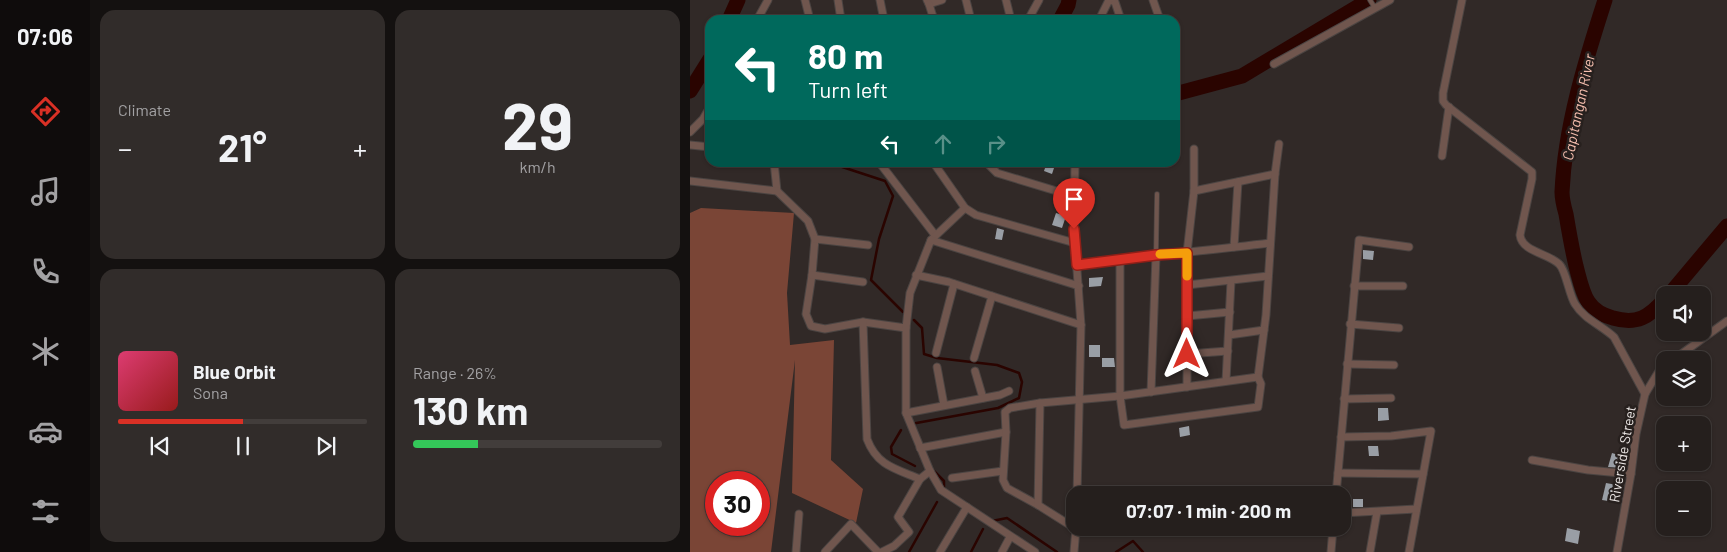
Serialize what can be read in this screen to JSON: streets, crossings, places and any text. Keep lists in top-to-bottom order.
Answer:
{
  "streets": {
    "street": ["Riverside Street"]
  },
  "water": ["Capitangan River"],
  "page": {
    "tabs": "07:06",
    "tile": [
      "Climate",
      ["29", "km/h"],
      ["Range · 26%", "130 km"]
    ],
    "turn": ["80 m", "Turn left"],
    "heat": ["−", "21°", "+"],
    "map_buttons": ["+", "−"],
    "song": ["Blue Orbit", "Sona"],
    "limit": "30",
    "trip": "07:07 · 1 min · 200 m"
  }
}
